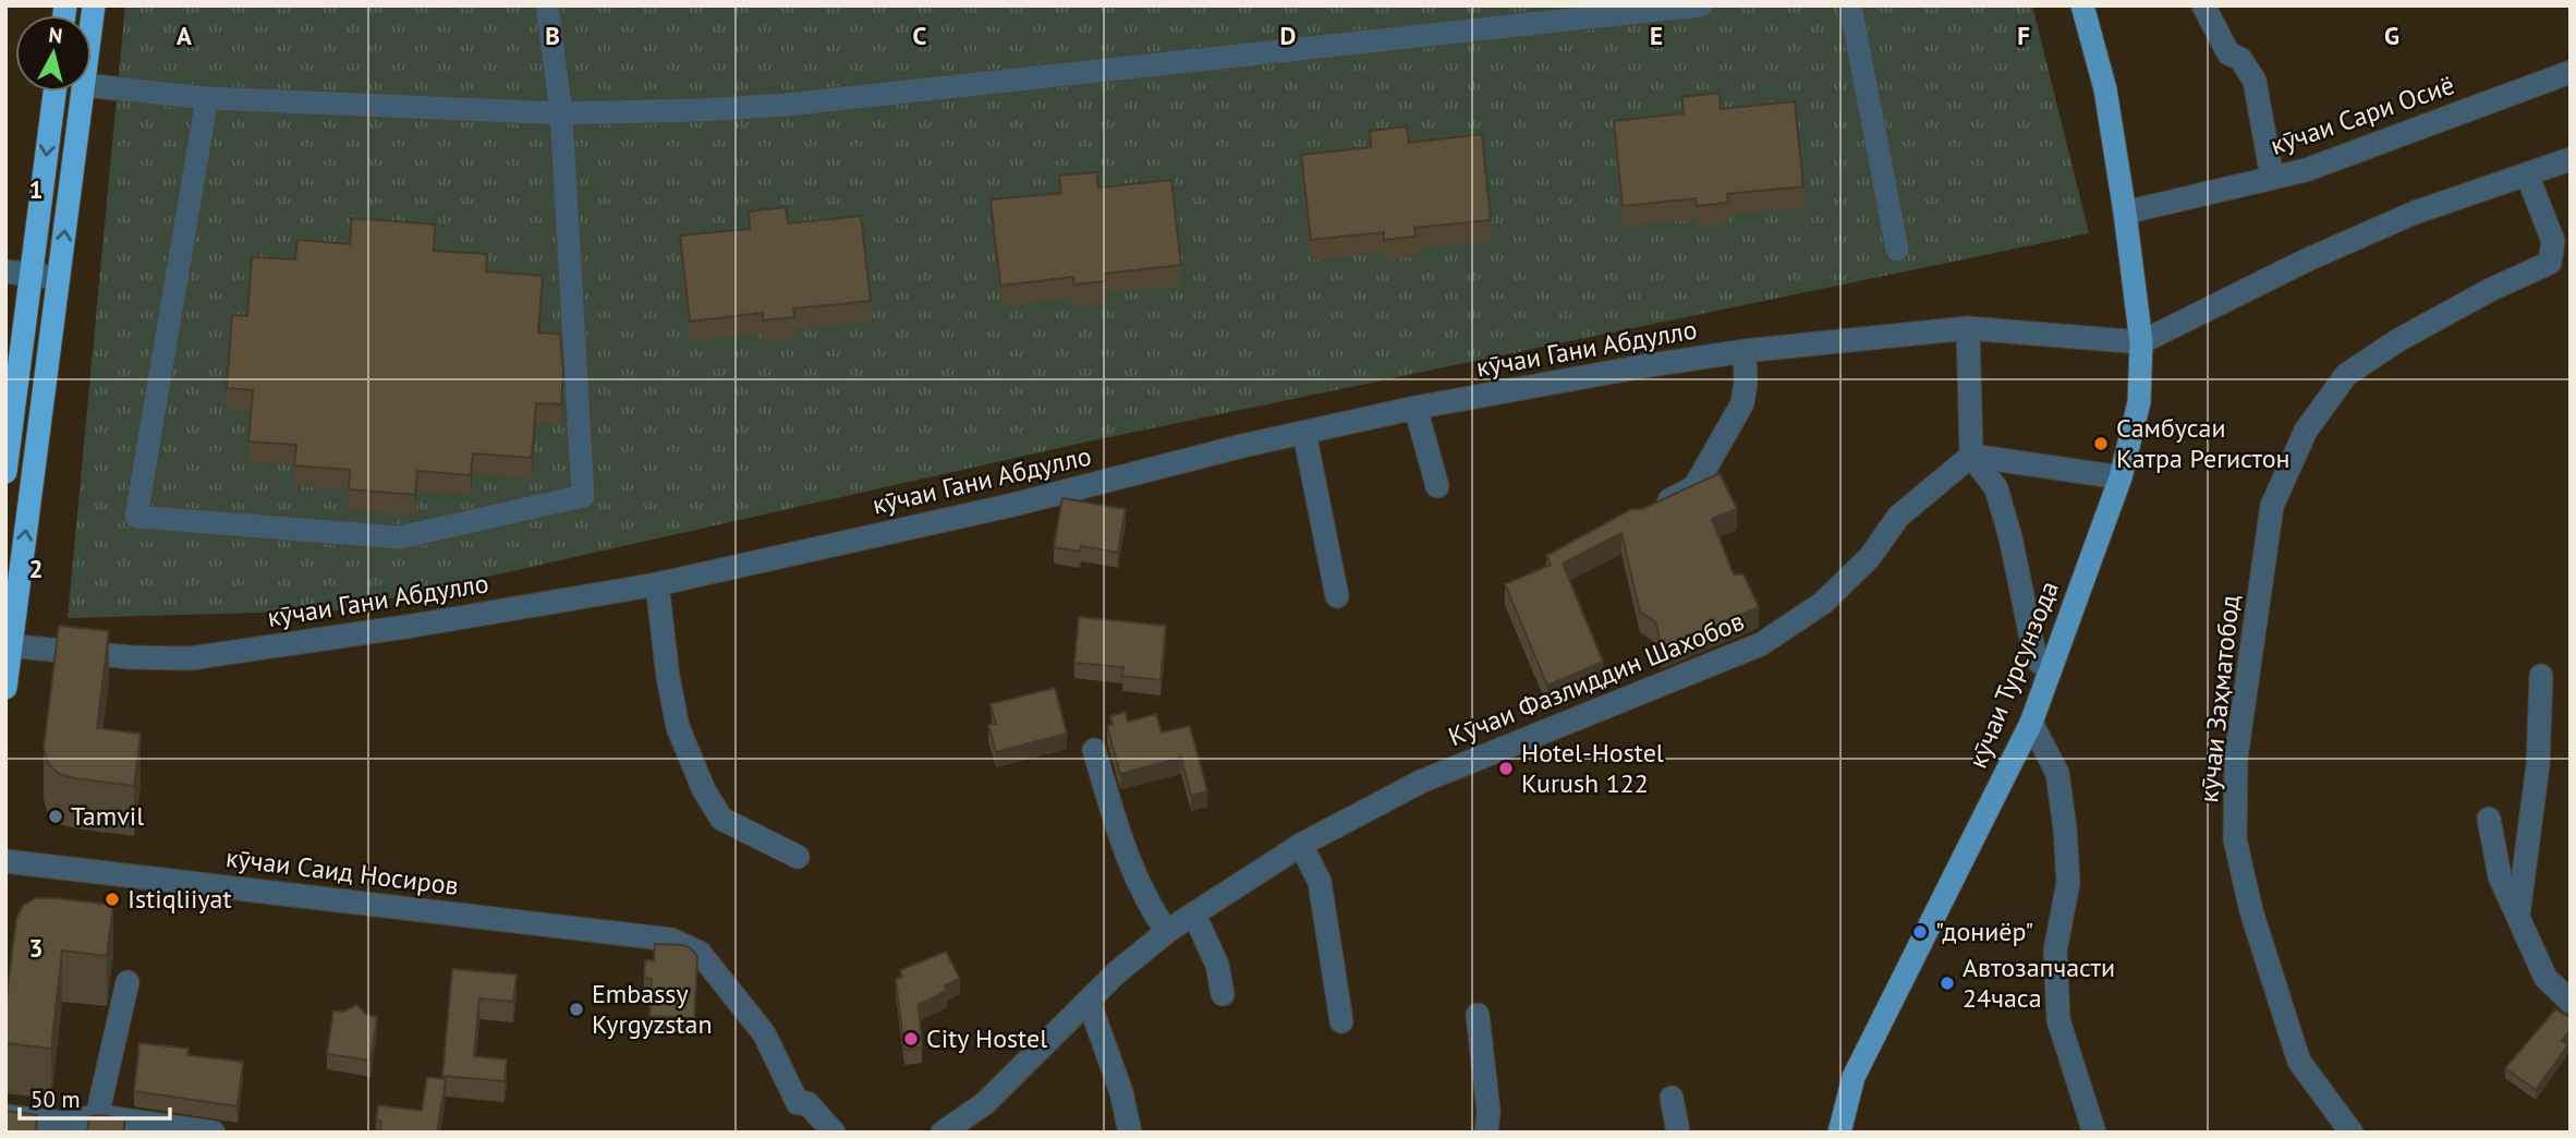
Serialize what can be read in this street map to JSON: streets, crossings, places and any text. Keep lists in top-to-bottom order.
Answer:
{
  "streets": {
    "main road": ["кӯчаи Турсунзода"],
    "street": [
      "кӯчаи Сари Осиё",
      "кӯчаи Гани Абдулло",
      "Кӯчаи Фазлиддин Шахобов",
      "кӯчаи Заҳматобод",
      "кӯчаи Саид Носиров"
    ]
  },
  "crossings": [
    ["кӯчаи Сари Осиё", "кӯчаи Турсунзода"],
    ["кӯчаи Гани Абдулло", "кӯчаи Турсунзода"]
  ],
  "places": [
    "Самбусаи Катра Регистон",
    "Hotel-Hostel Kurush 122",
    "Tamvil",
    "Istiqliiyat",
    "\"дониёр\"",
    "Автозапчасти 24часа",
    "Embassy Kyrgyzstan",
    "City Hostel"
  ],
  "scale_bar": "50 m",
  "north": "top",
  "grid": {
    "columns": [
      "A",
      "B",
      "C",
      "D",
      "E",
      "F",
      "G"
    ],
    "rows": ["1", "2", "3"]
  }
}
